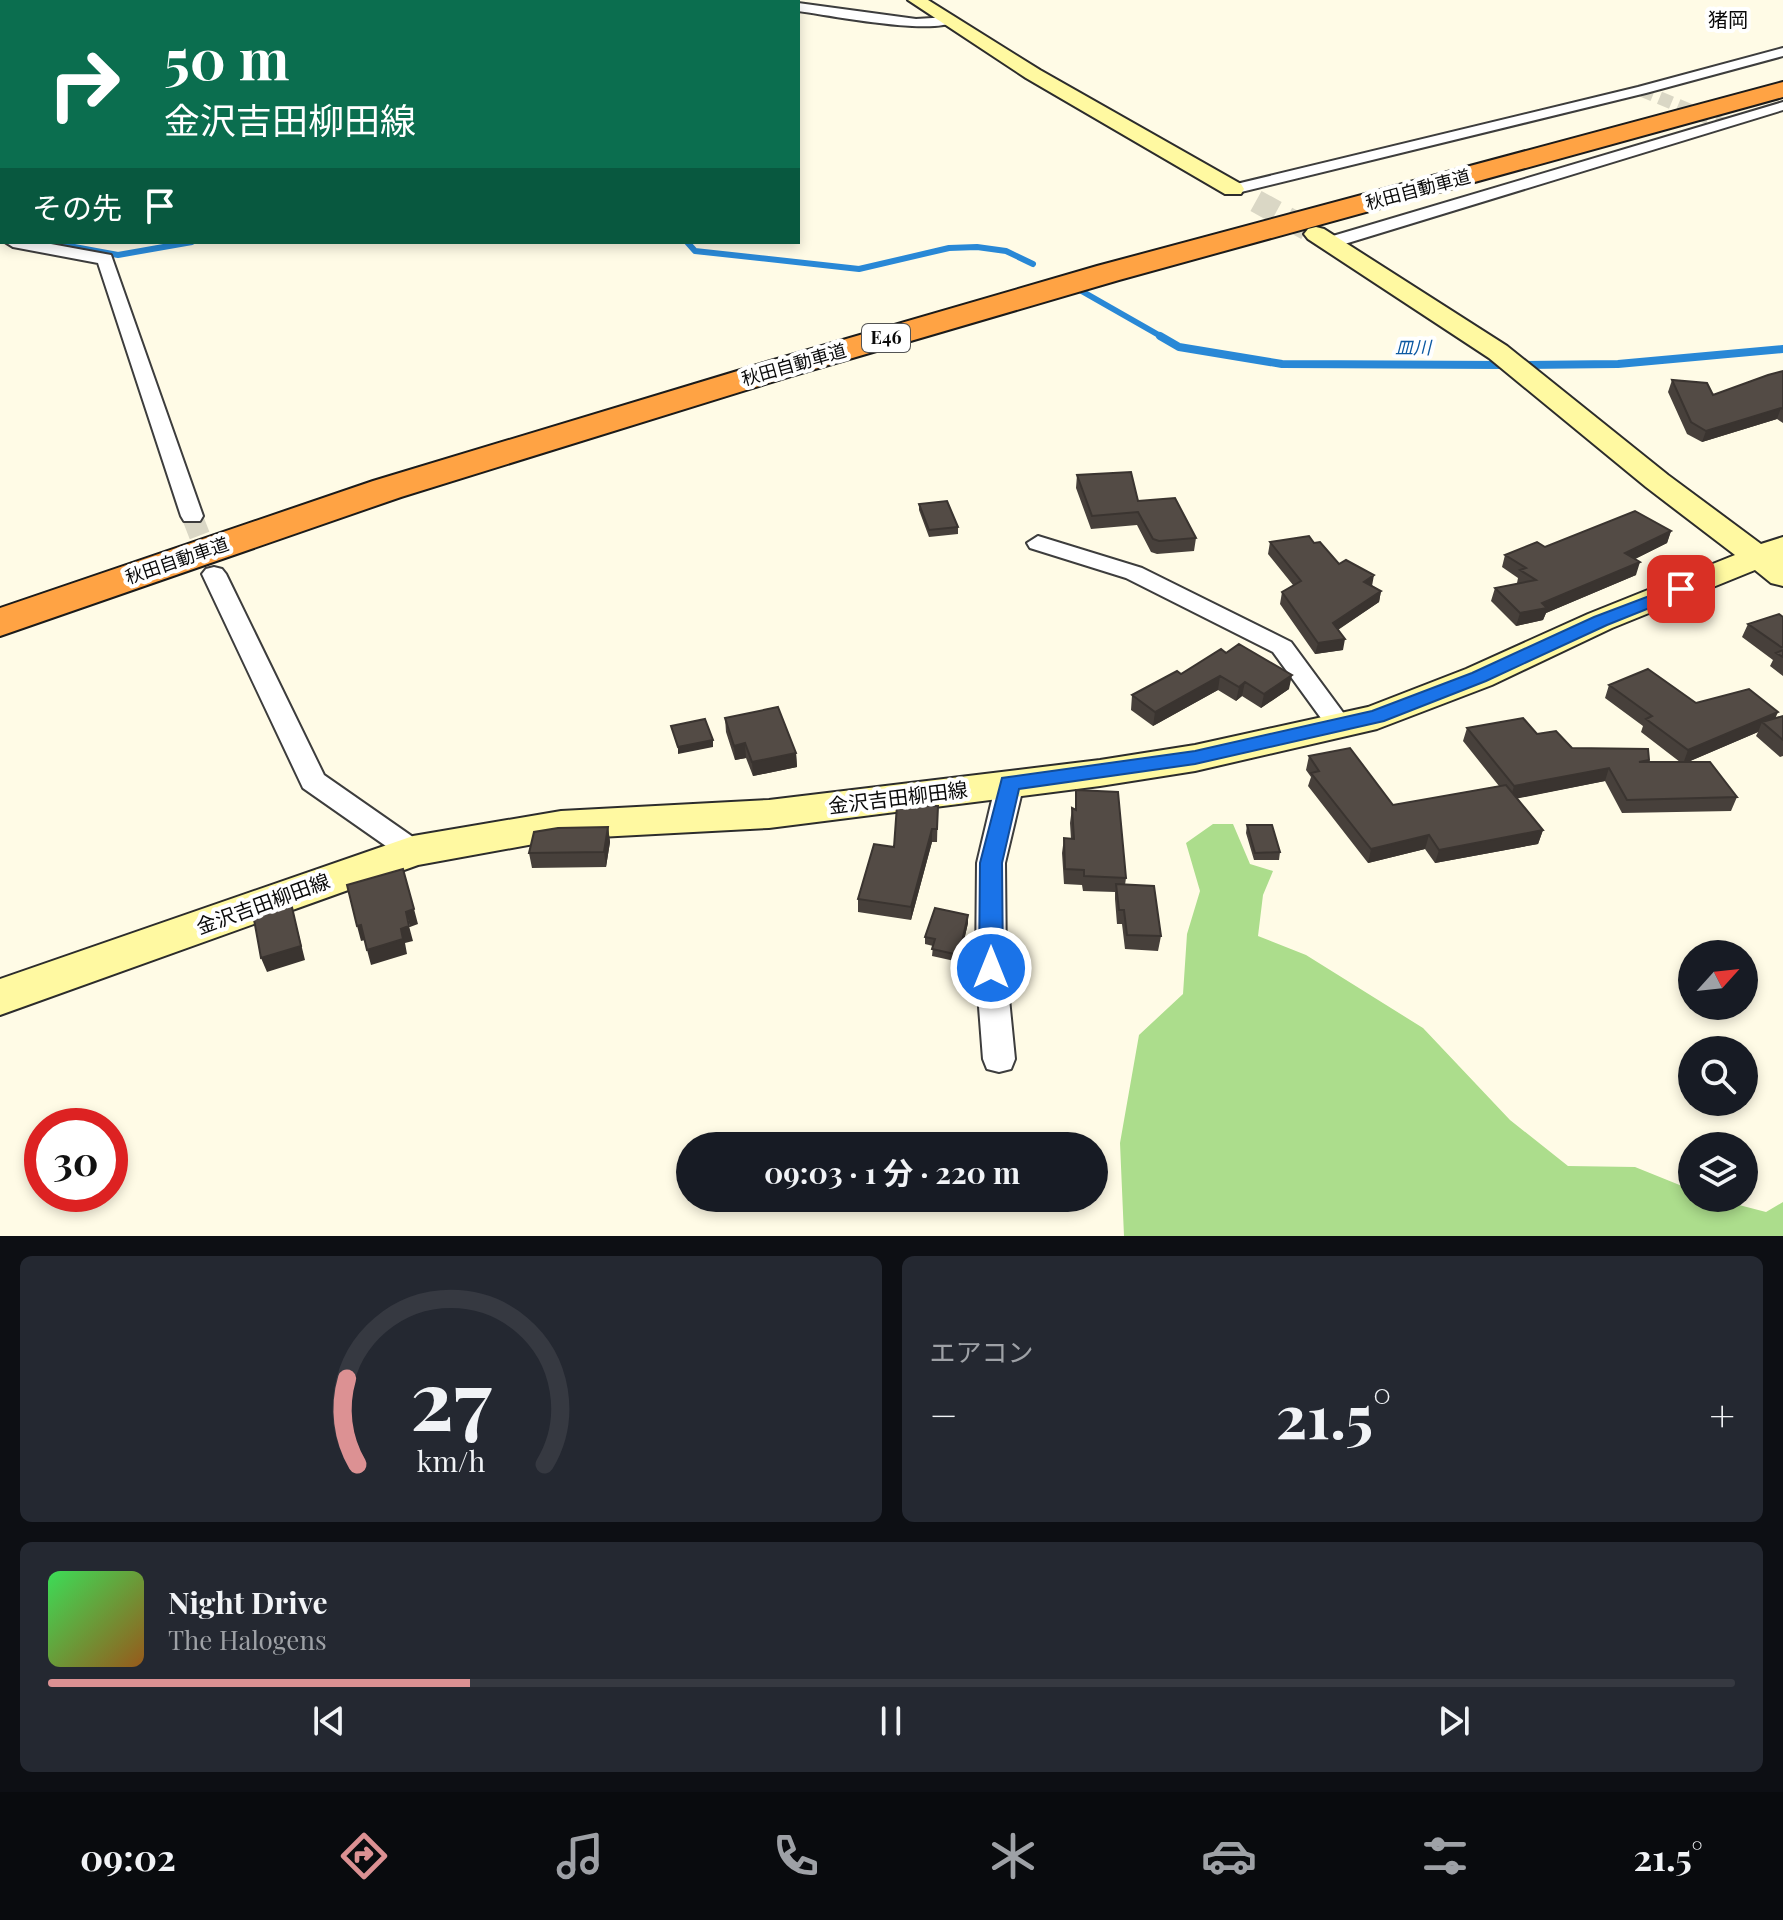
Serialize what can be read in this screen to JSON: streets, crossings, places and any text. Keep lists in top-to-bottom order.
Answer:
{
  "streets": {
    "highway": ["秋田自動車道", "E46"],
    "street": ["金沢吉田柳田線"]
  },
  "districts": ["猪岡"],
  "water": ["皿川"],
  "north": "top right",
  "page": {
    "turn": ["50 m", "金沢吉田柳田線"],
    "then": "その先",
    "limit": "30",
    "trip": "09:03 · 1 分 · 220 m",
    "tile": "エアコン",
    "heat": ["−", "21.5°", "+"],
    "song": ["Night Drive", "The Halogens"],
    "tabs": ["09:02", "21.5°"],
    "gauge": ["27", "km/h"]
  }
}
